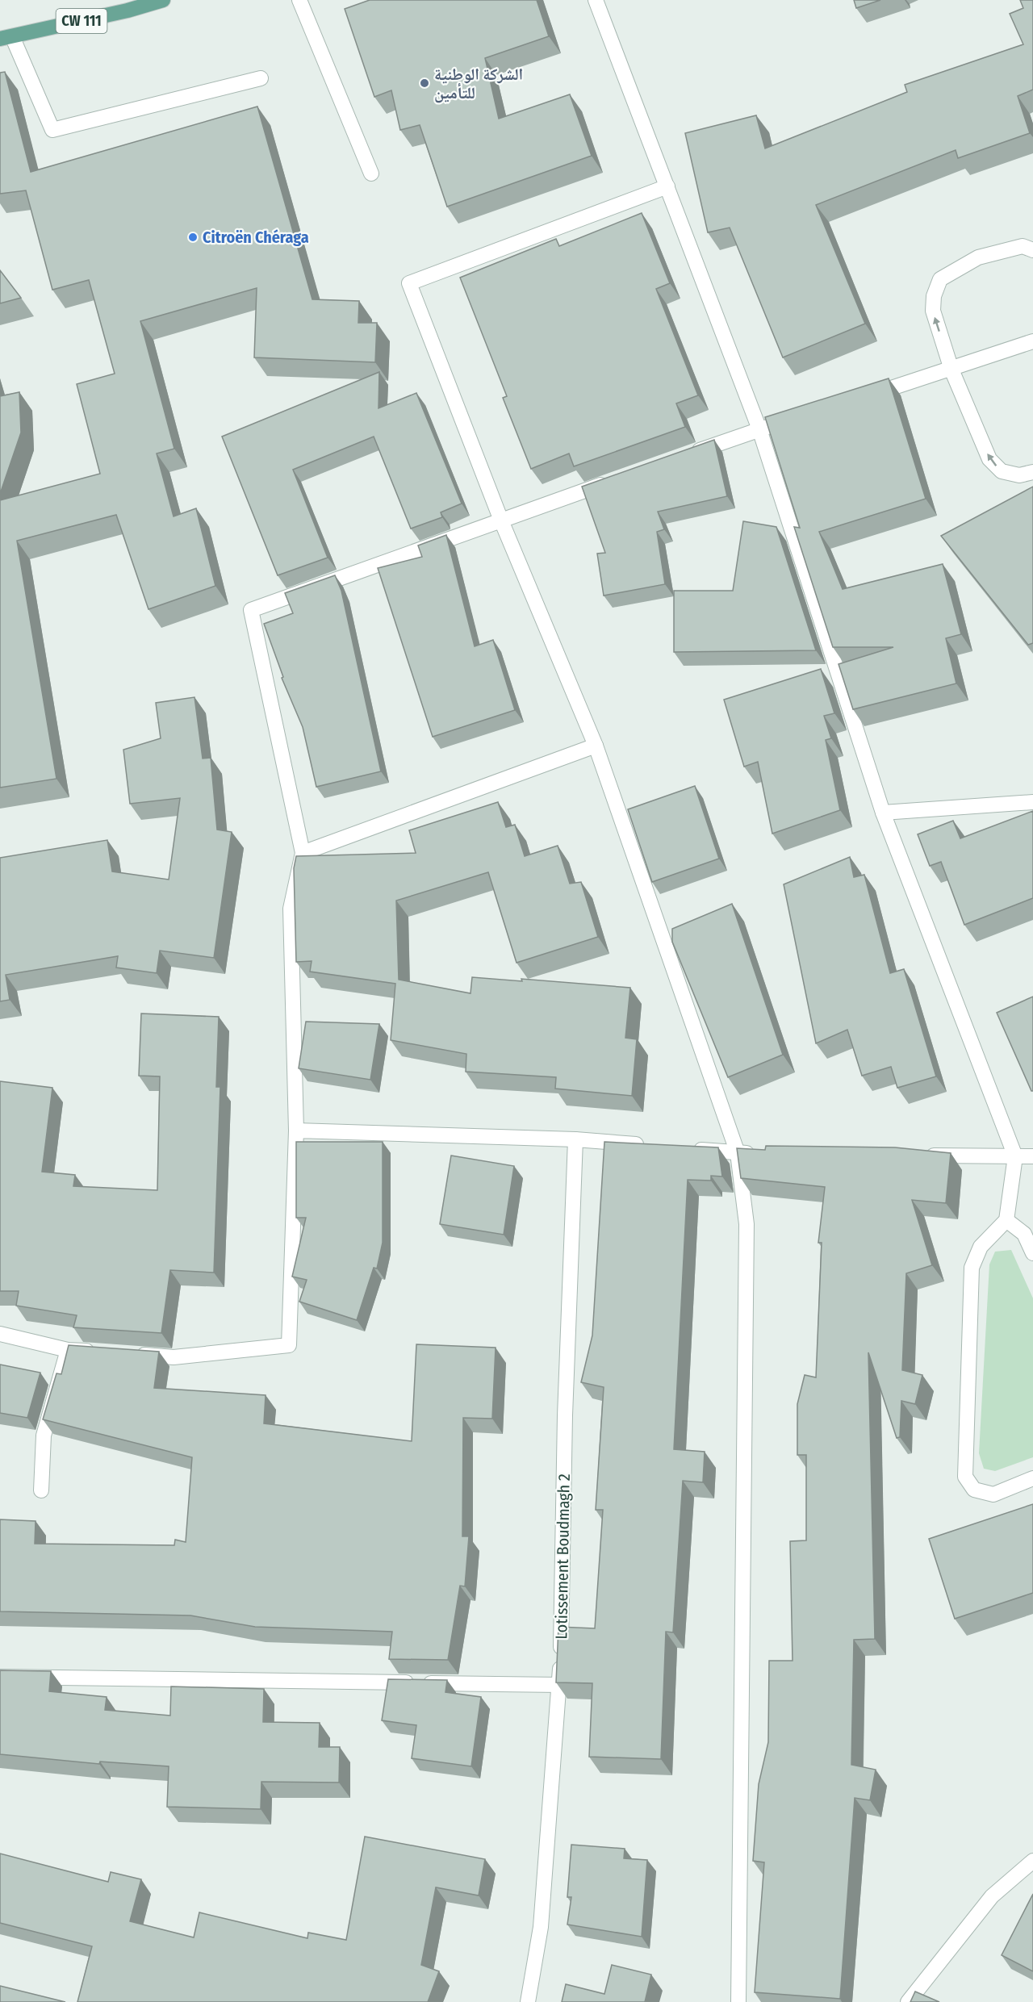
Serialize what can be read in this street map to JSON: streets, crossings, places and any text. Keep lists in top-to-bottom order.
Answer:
{
  "streets": {
    "main road": ["CW 111"],
    "street": ["Lotissement Boudmagh 2"]
  },
  "places": ["الشركة الوطنية للتأمين", "Citroën Chéraga"]
}
